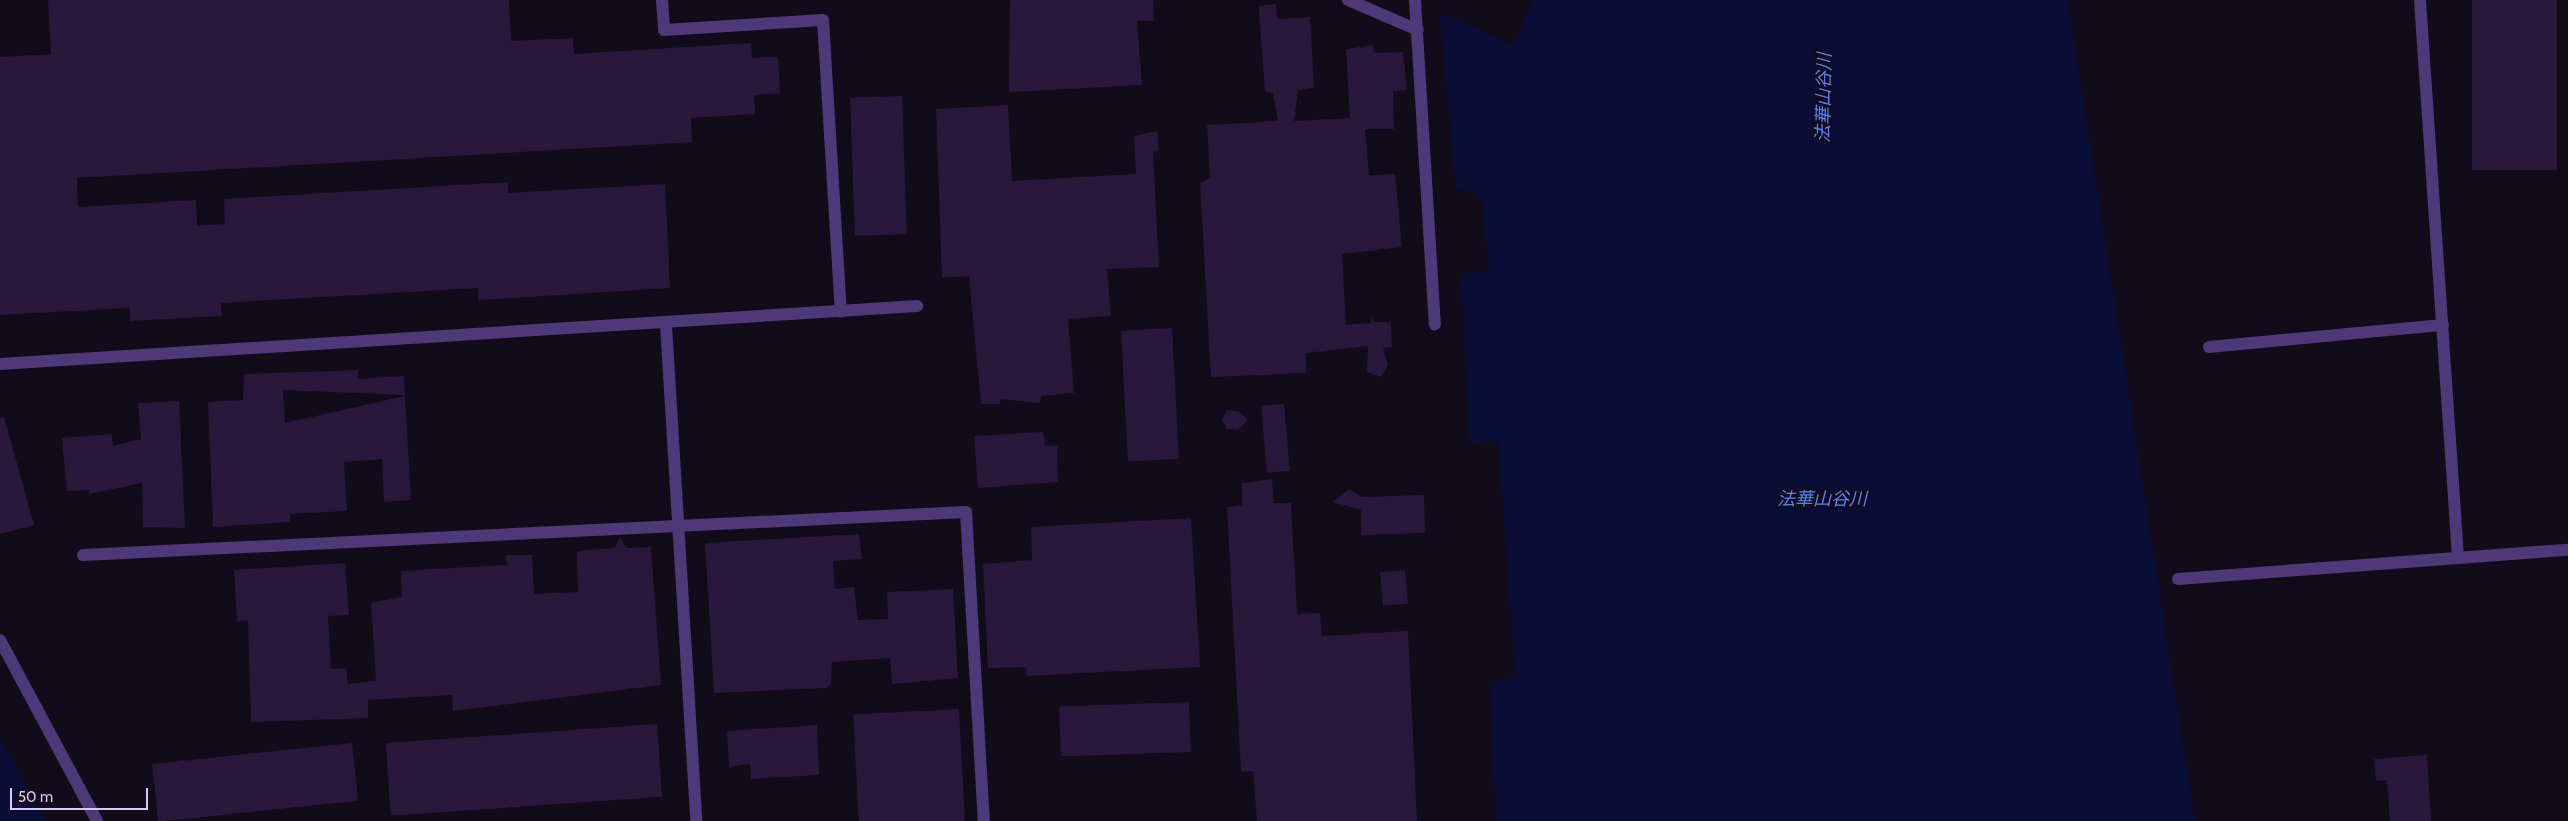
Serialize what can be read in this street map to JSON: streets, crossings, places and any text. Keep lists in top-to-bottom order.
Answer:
{
  "water": ["法華山谷川"],
  "scale_bar": "50 m"
}
